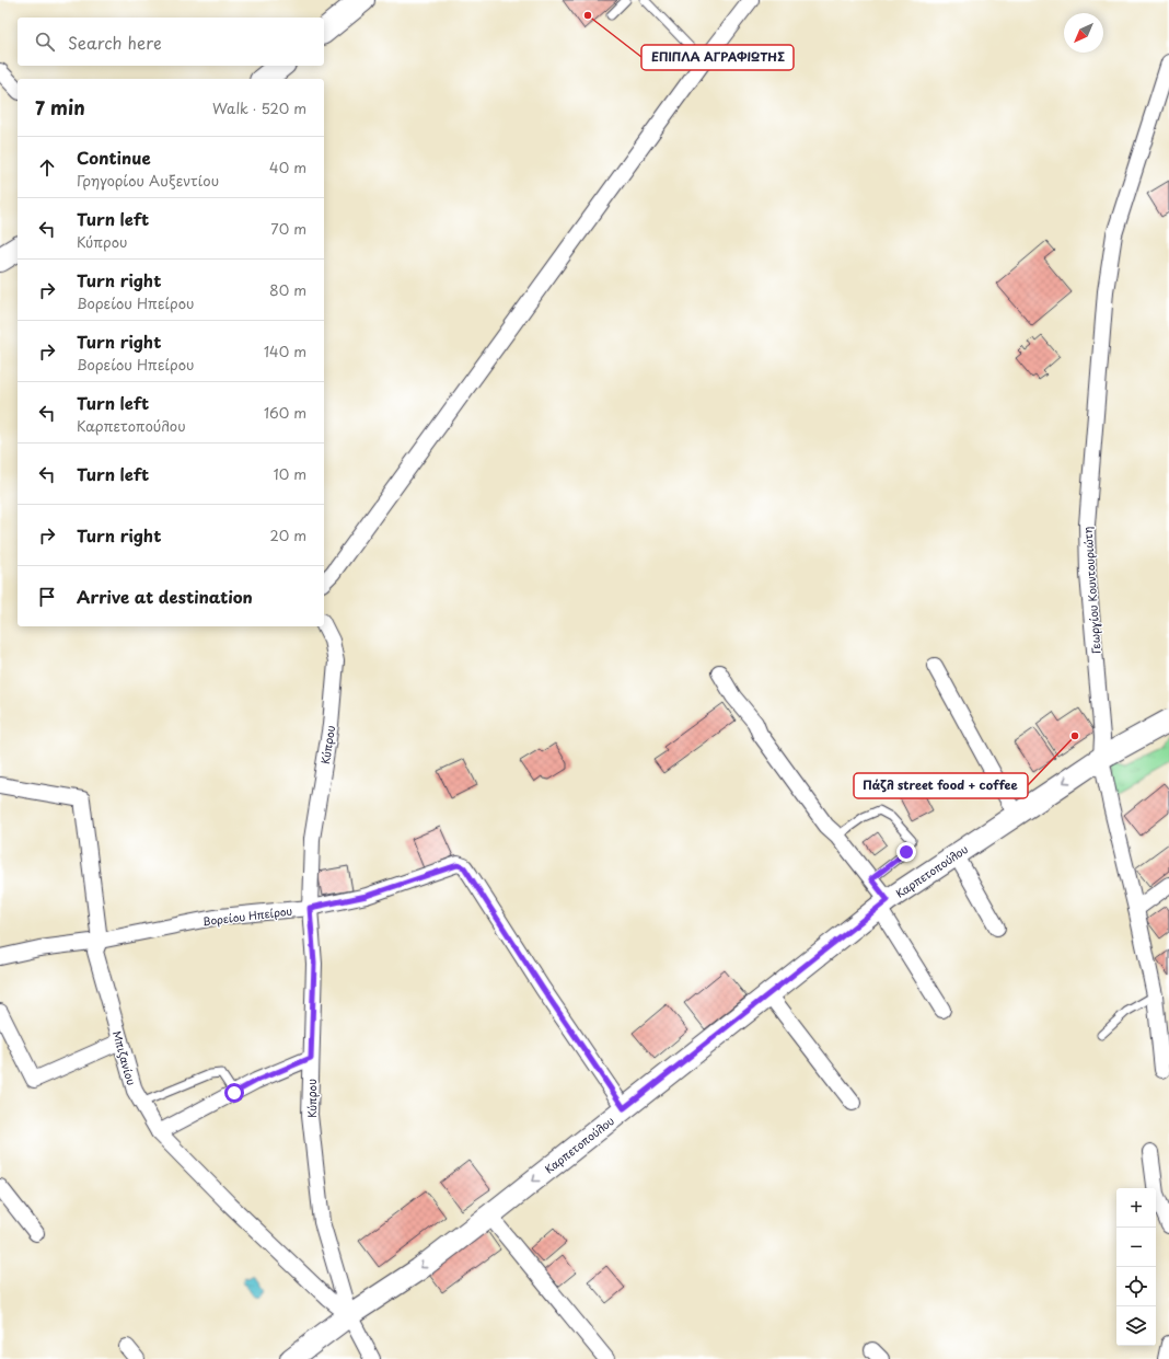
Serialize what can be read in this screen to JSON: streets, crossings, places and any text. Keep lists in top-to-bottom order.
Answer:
{
  "streets": {
    "main road": ["Καρπετοπούλου"],
    "street": [
      "Γεωργίου Κουντουριώτη",
      "Κύπρου",
      "Βορείου Ηπείρου",
      "Μπιζανίου"
    ]
  },
  "crossings": [
    ["Γεωργίου Κουντουριώτη", "Καρπετοπούλου"],
    ["Κύπρου", "Καρπετοπούλου"],
    ["Κύπρου", "Βορείου Ηπείρου"],
    ["Κύπρου", "Μπιζανίου"],
    ["Καρπετοπούλου", "Βορείου Ηπείρου"],
    ["Καρπετοπούλου", "Μπιζανίου"],
    ["Βορείου Ηπείρου", "Μπιζανίου"]
  ],
  "one_way": ["Καρπετοπούλου"],
  "places": ["ΕΠΙΠΛΑ ΑΓΡΑΦΙΩΤΗΣ", "Πάζλ street food + coffee"],
  "north": "bottom left",
  "page": {
    "search": "Search here",
    "heading": ["7 min", "Walk · 520 m"],
    "list": [
      ["Continue", "Γρηγορίου Αυξεντίου", "40 m"],
      ["Turn left", "Κύπρου", "70 m"],
      ["Turn right", "Βορείου Ηπείρου", "80 m"],
      ["Turn right", "Βορείου Ηπείρου", "140 m"],
      ["Turn left", "Καρπετοπούλου", "160 m"],
      ["Turn left", "10 m"],
      ["Turn right", "20 m"],
      "Arrive at destination"
    ],
    "map_buttons": ["+", "−"]
  }
}
